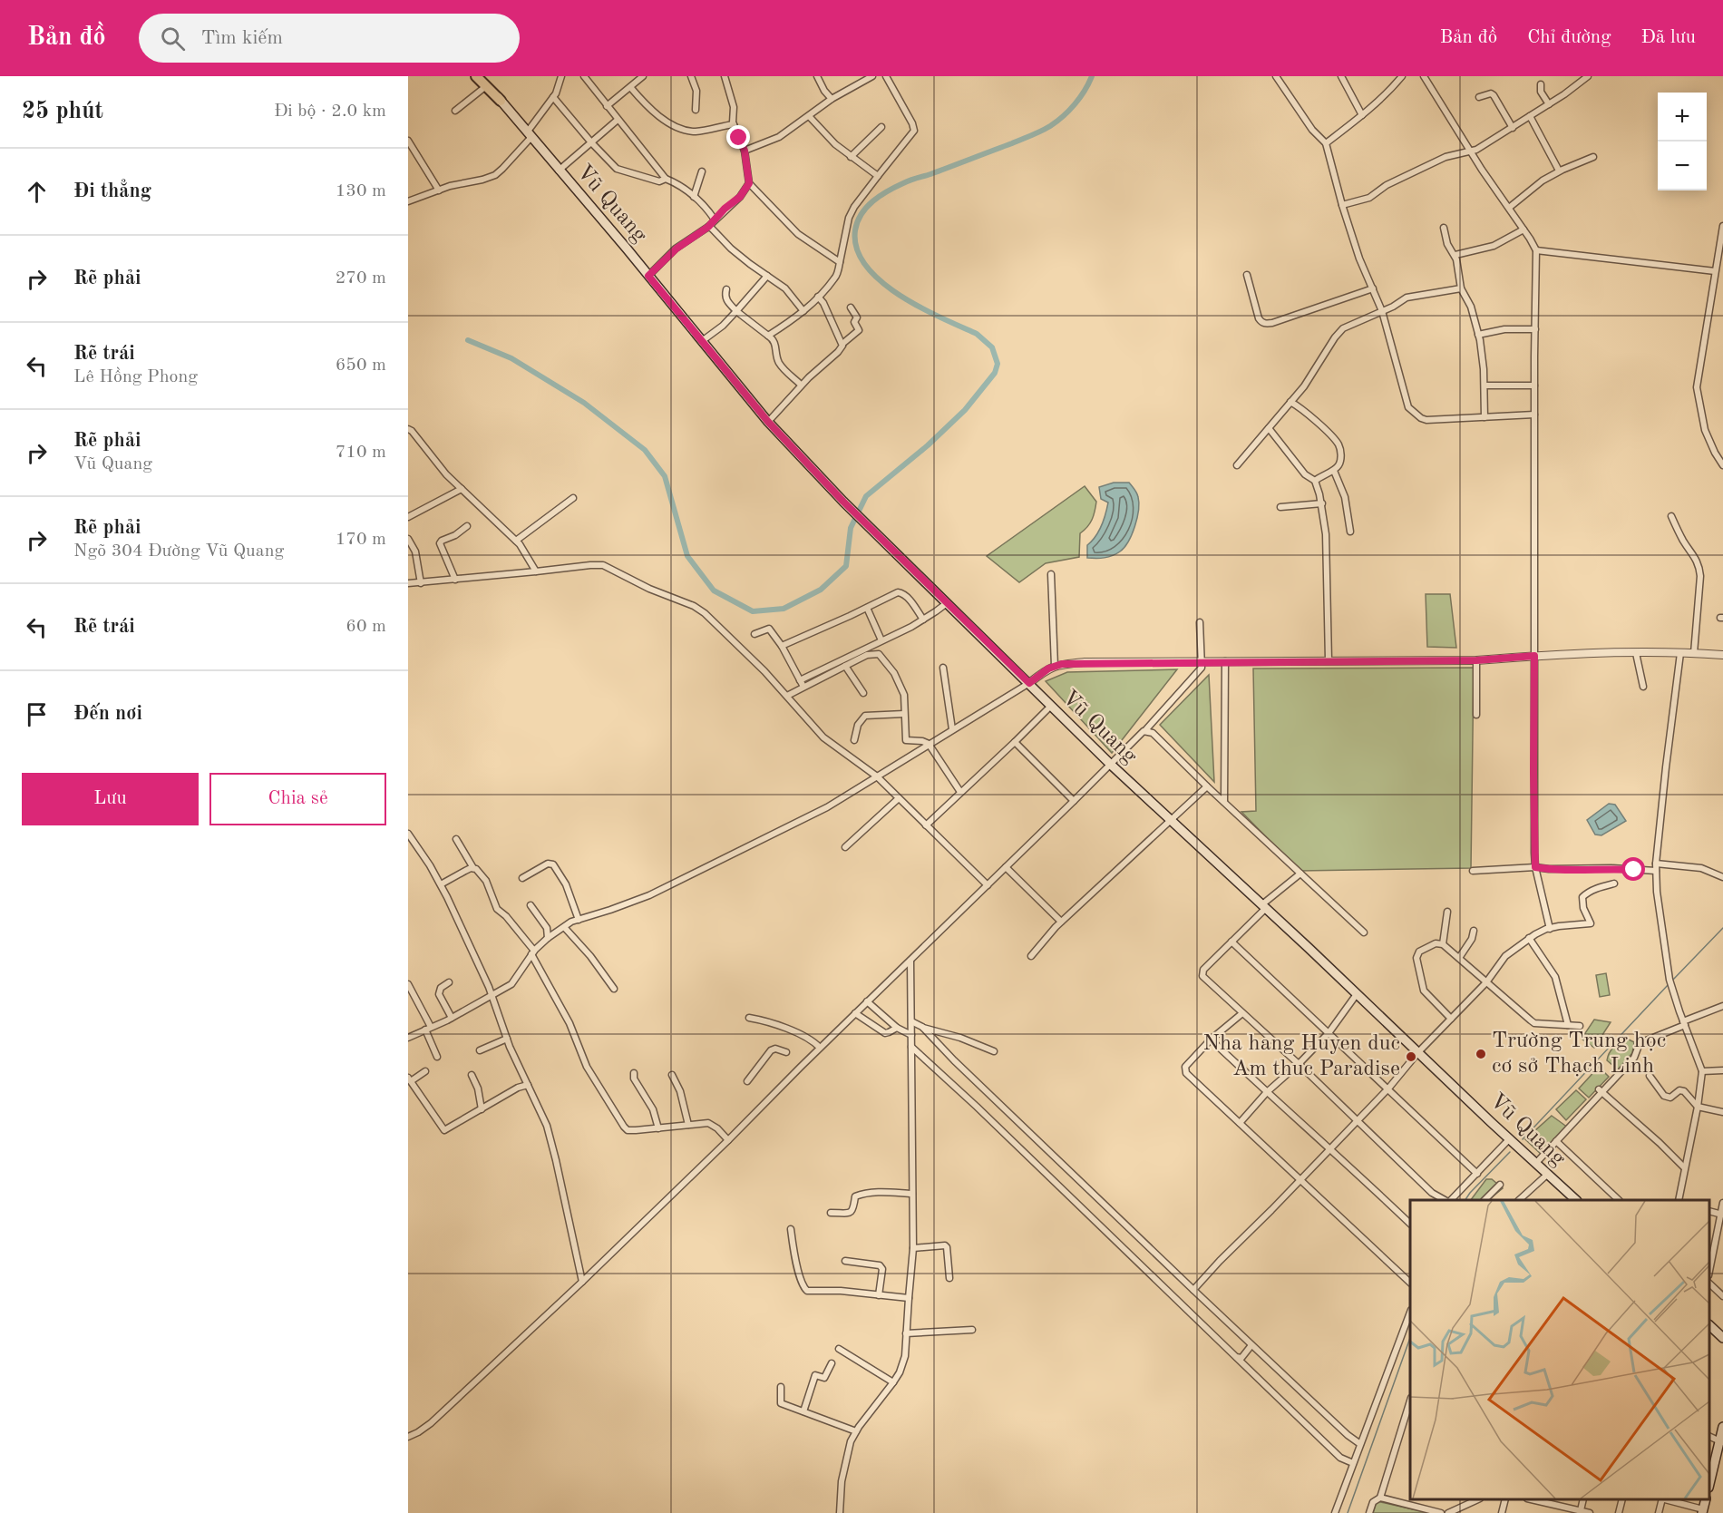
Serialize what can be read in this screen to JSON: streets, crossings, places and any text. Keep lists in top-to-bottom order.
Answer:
{
  "streets": {
    "main road": ["Vũ Quang"]
  },
  "places": ["Trường Trung học cơ sở Thạch Linh", "Nha hang Huyen duc Am thuc Paradise"],
  "page": {
    "header": "Bản đồ",
    "search": "Tìm kiếm",
    "nav": ["Bản đồ", "Chỉ đường", "Đã lưu"],
    "heading": ["25 phút", "Đi bộ · 2.0 km"],
    "map_buttons": ["+", "−"],
    "list": [
      ["Đi thẳng", "130 m"],
      ["Rẽ phải", "270 m"],
      ["Rẽ trái", "Lê Hồng Phong", "650 m"],
      ["Rẽ phải", "Vũ Quang", "710 m"],
      ["Rẽ phải", "Ngõ 304 Đường Vũ Quang", "170 m"],
      ["Rẽ trái", "60 m"],
      "Đến nơi"
    ],
    "buttons": ["Lưu", "Chia sẻ"]
  }
}
